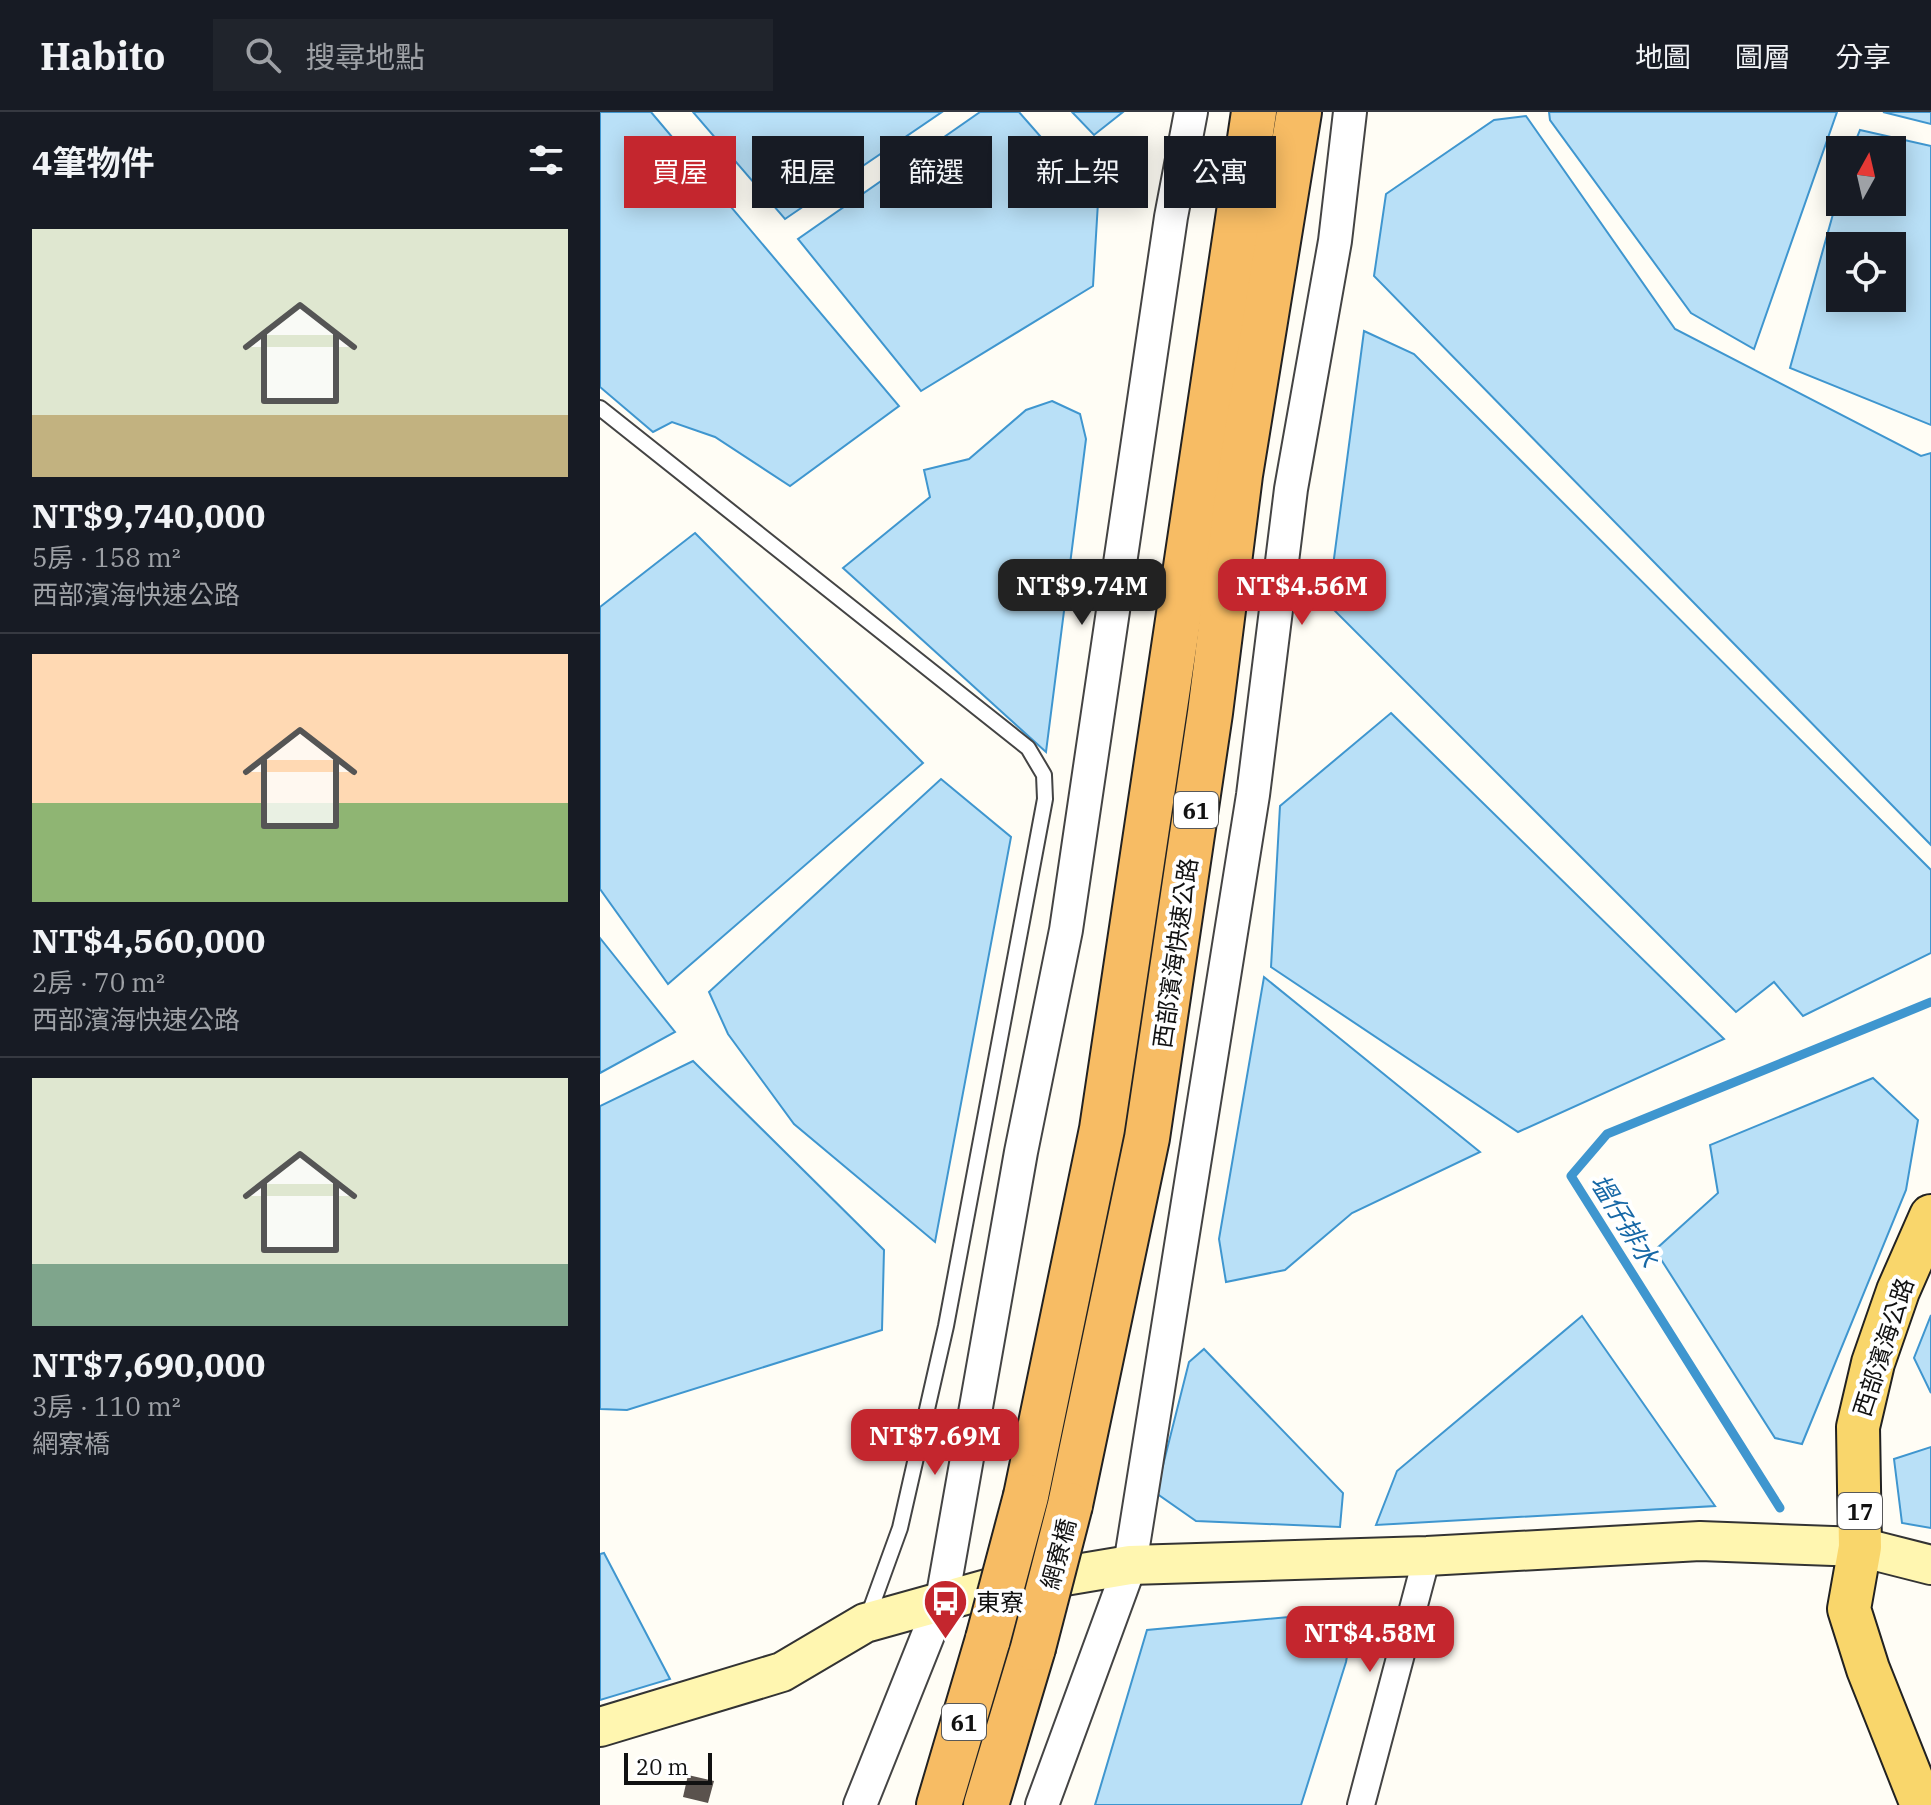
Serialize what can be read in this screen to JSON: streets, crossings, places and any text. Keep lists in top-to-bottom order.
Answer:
{
  "streets": {
    "highway": ["61", "西部濱海快速公路", "網寮橋"],
    "main road": ["西部濱海公路", "17"]
  },
  "crossings": [
    ["西部濱海快速公路", "網寮橋"]
  ],
  "water": ["塭仔排水"],
  "places": {
    "bus stop": ["東寮"]
  },
  "scale_bar": "20 m",
  "north": "top",
  "page": {
    "header": "Habito",
    "search": "搜尋地點",
    "nav": ["地圖", "圖層", "分享"],
    "heading": "4筆物件",
    "chip": [
      "買屋",
      "租屋",
      "篩選",
      "新上架",
      "公寓"
    ],
    "list": [
      {
        "name": "NT$9,740,000",
        "note": "5房 · 158 m² · 西部濱海快速公路"
      },
      {
        "name": "NT$4,560,000",
        "note": "2房 · 70 m² · 西部濱海快速公路"
      },
      {
        "name": "NT$7,690,000",
        "note": "3房 · 110 m² · 網寮橋"
      }
    ],
    "price": [
      "NT$9.74M",
      "NT$4.56M",
      "NT$7.69M",
      "NT$4.58M"
    ],
    "scale": "20 m"
  }
}
